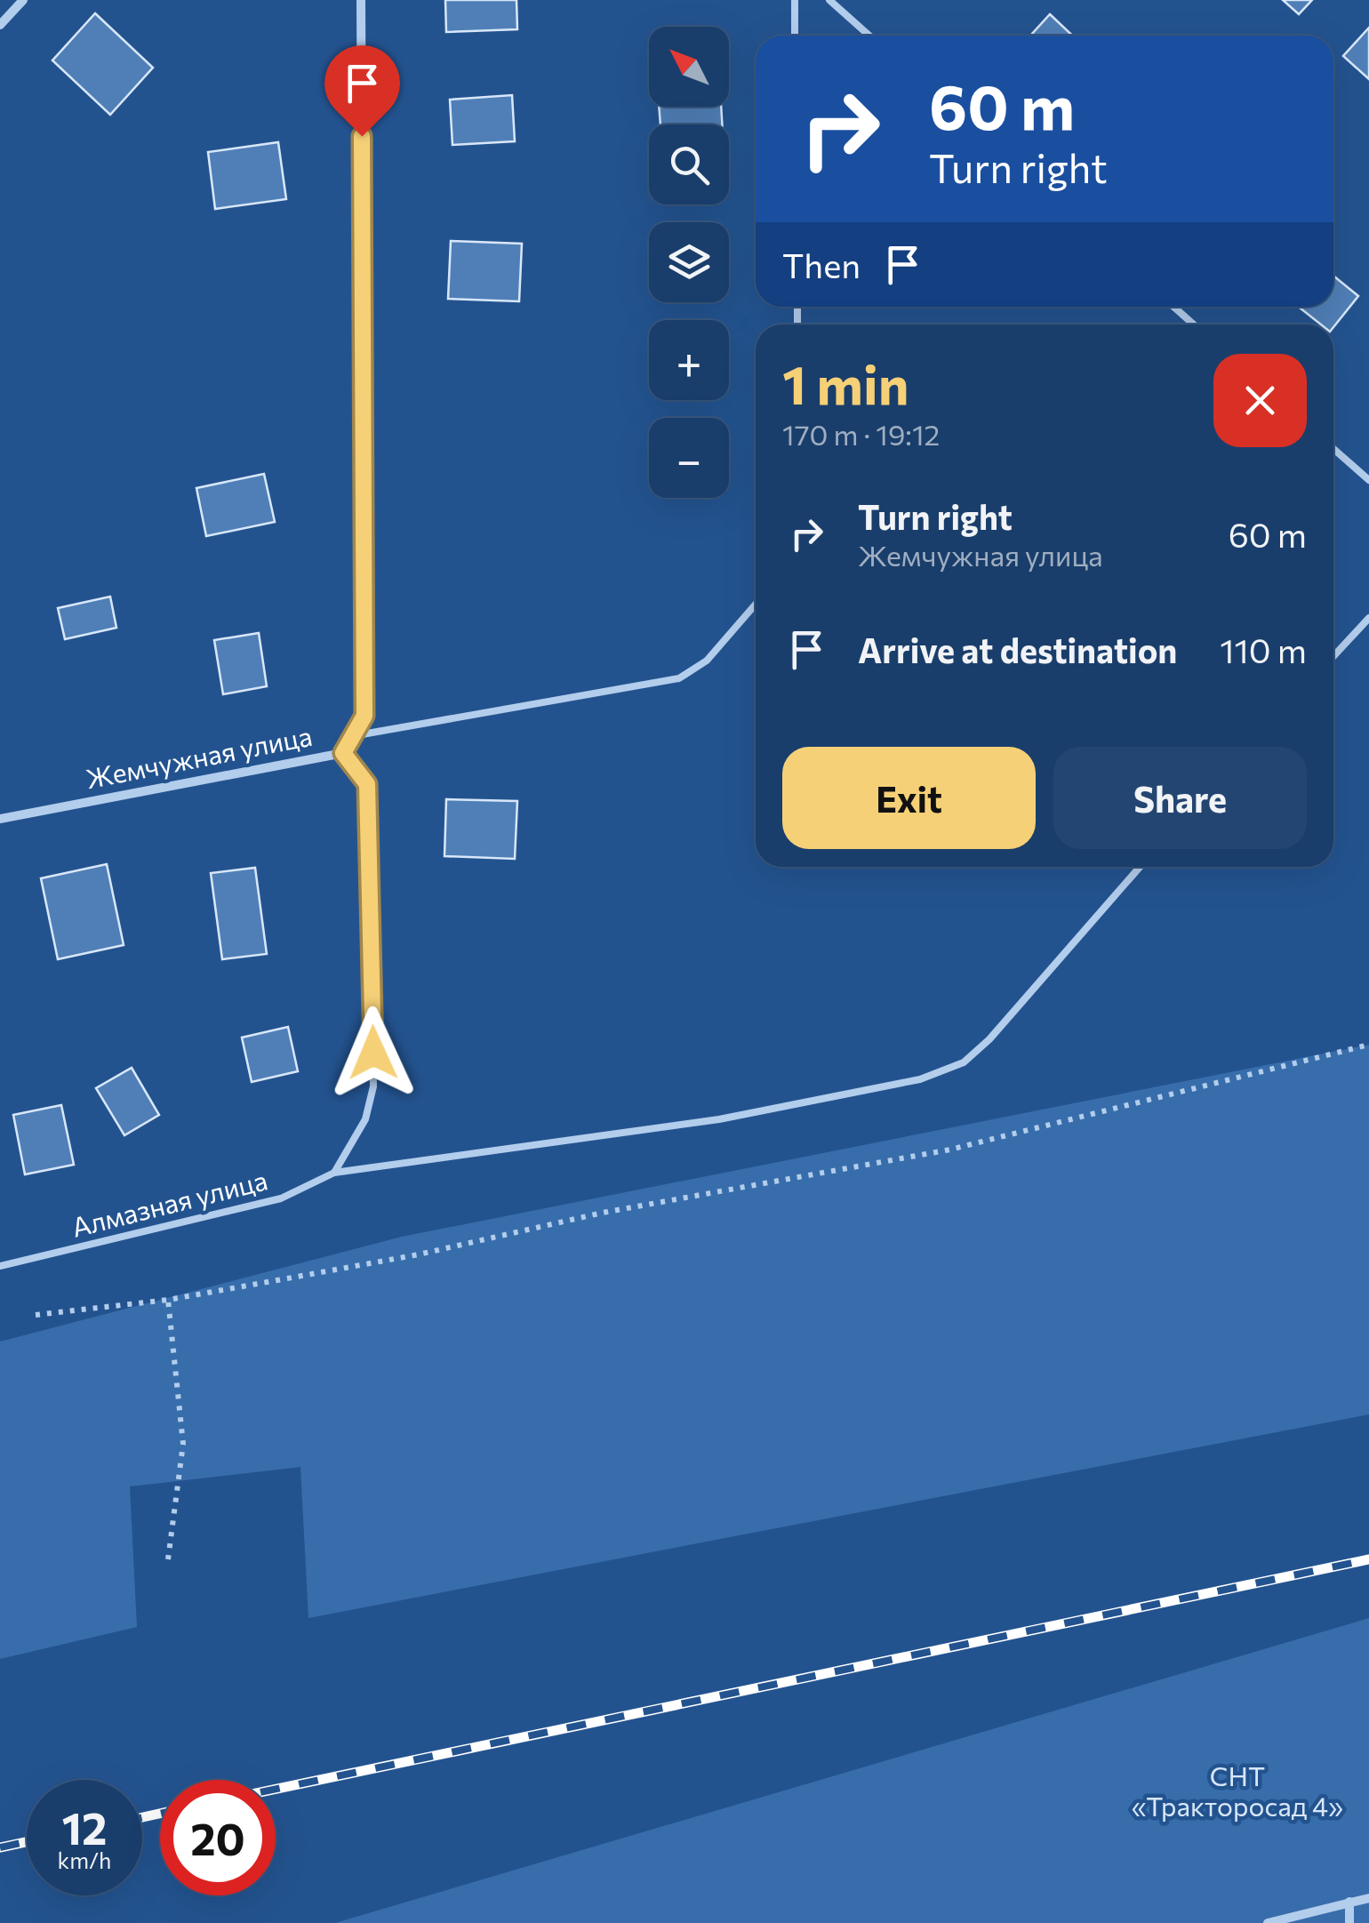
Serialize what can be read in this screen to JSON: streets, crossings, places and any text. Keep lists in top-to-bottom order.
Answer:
{
  "streets": {
    "street": ["Жемчужная улица"],
    "lane": ["Алмазная улица"]
  },
  "parks": ["СНТ «Тракторосад 4»"],
  "north": "top left",
  "page": {
    "map_buttons": ["+", "−"],
    "turn": ["60 m", "Turn right"],
    "then": "Then",
    "heading": ["1 min", "170 m · 19:12"],
    "list": [
      {
        "name": "Turn right",
        "note": "Жемчужная улица",
        "value": "60 m"
      },
      {
        "name": "Arrive at destination",
        "value": "110 m"
      }
    ],
    "buttons": ["Exit", "Share"],
    "speed": "12 km/h",
    "limit": "20"
  }
}
